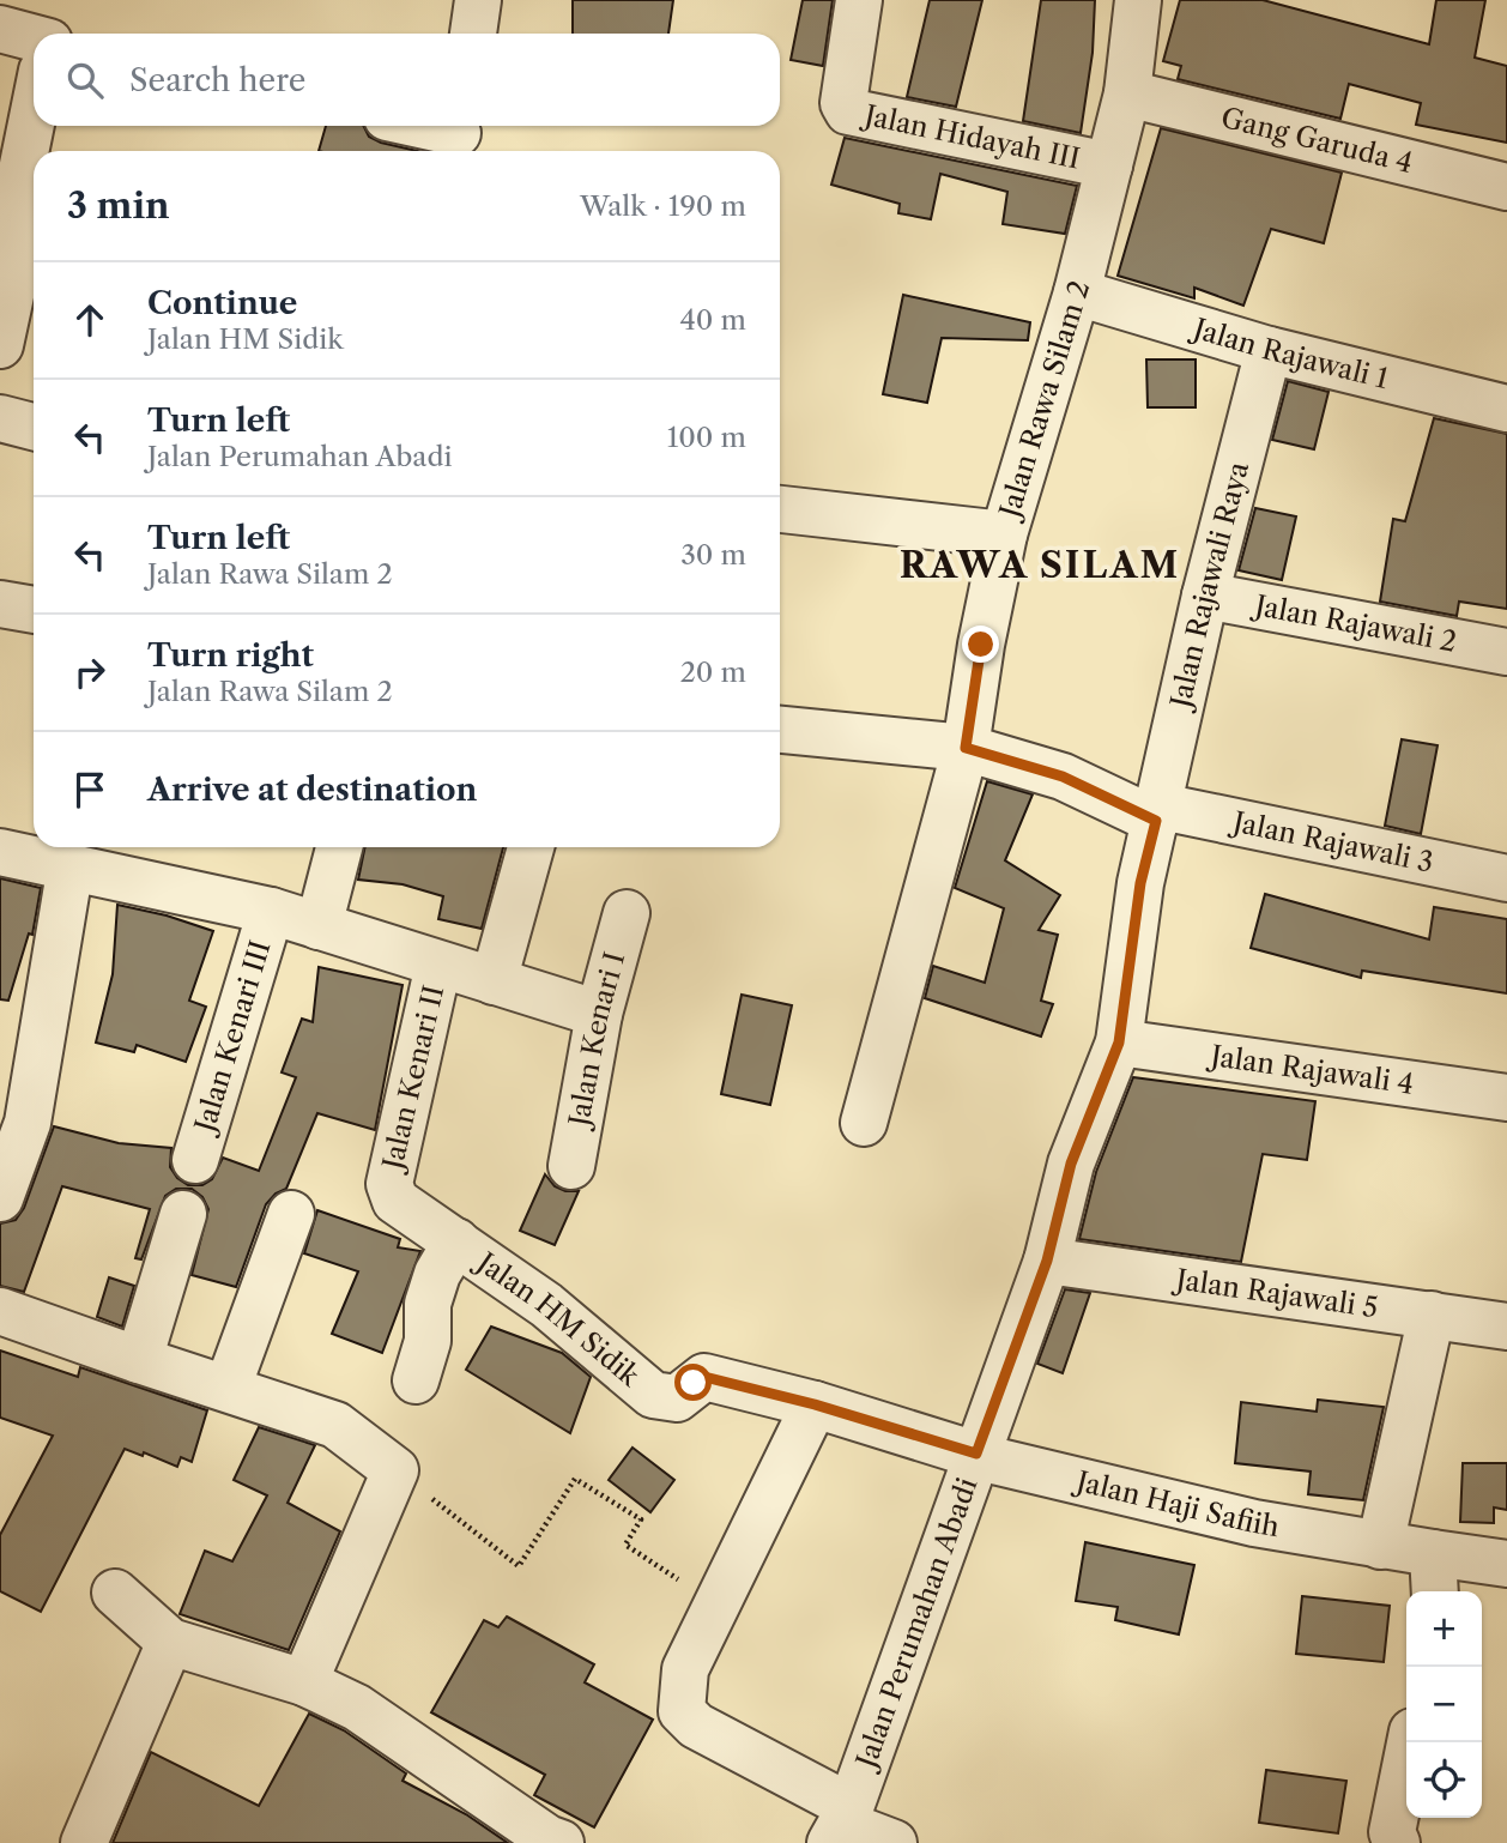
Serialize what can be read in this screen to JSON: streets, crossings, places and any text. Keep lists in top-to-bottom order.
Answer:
{
  "streets": {
    "street": [
      "Jalan Hidayah III",
      "Gang Garuda 4",
      "Jalan Rajawali 1",
      "Jalan Rawa Silam 2",
      "Jalan Rajawali Raya",
      "Jalan Rajawali 2",
      "Jalan Rajawali 3",
      "Jalan Kenari III",
      "Jalan Kenari I",
      "Jalan Rajawali 4",
      "Jalan Kenari II",
      "Jalan Rajawali 5",
      "Jalan HM Sidik",
      "Jalan Haji Safiih",
      "Jalan Perumahan Abadi"
    ]
  },
  "crossings": [
    ["Jalan Hidayah III", "Jalan Rawa Silam 2"],
    ["Gang Garuda 4", "Jalan Rawa Silam 2"],
    ["Jalan Rajawali 1", "Jalan Rawa Silam 2"],
    ["Jalan Rajawali 1", "Jalan Rajawali Raya"],
    ["Jalan Rajawali Raya", "Jalan Rajawali 2"],
    ["Jalan Rajawali Raya", "Jalan Rajawali 3"],
    ["Jalan Rajawali Raya", "Jalan Perumahan Abadi"],
    ["Jalan Rajawali 3", "Jalan Perumahan Abadi"],
    ["Jalan Rajawali 4", "Jalan Perumahan Abadi"],
    ["Jalan Kenari II", "Jalan HM Sidik"],
    ["Jalan Rajawali 5", "Jalan Perumahan Abadi"],
    ["Jalan HM Sidik", "Jalan Haji Safiih"],
    ["Jalan HM Sidik", "Jalan Perumahan Abadi"],
    ["Jalan Haji Safiih", "Jalan Perumahan Abadi"]
  ],
  "districts": ["RAWA SILAM"],
  "page": {
    "search": "Search here",
    "heading": ["3 min", "Walk · 190 m"],
    "list": [
      ["Continue", "Jalan HM Sidik", "40 m"],
      ["Turn left", "Jalan Perumahan Abadi", "100 m"],
      ["Turn left", "Jalan Rawa Silam 2", "30 m"],
      ["Turn right", "Jalan Rawa Silam 2", "20 m"],
      "Arrive at destination"
    ],
    "map_buttons": ["+", "−"]
  }
}
